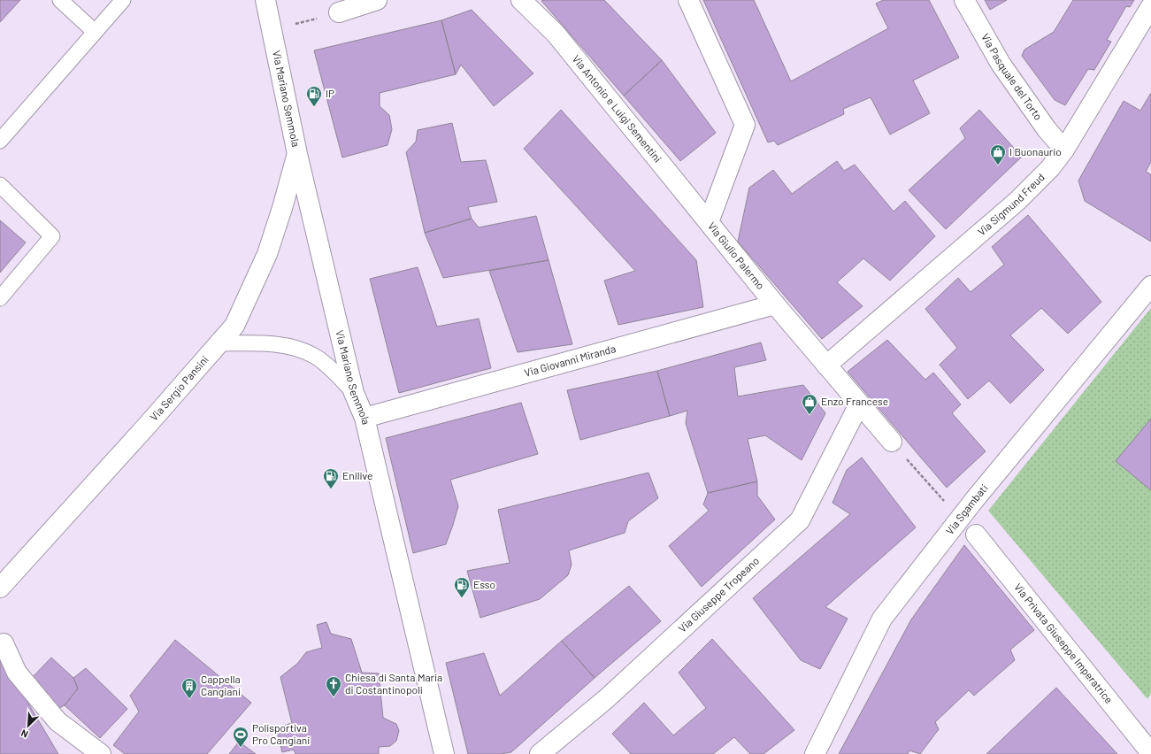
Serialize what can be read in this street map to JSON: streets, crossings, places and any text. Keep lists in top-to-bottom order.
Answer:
{
  "streets": {
    "street": [
      "Via Pasquale del Torto",
      "Via Mariano Semmola",
      "Via Antonio e Luigi Sementini",
      "Via Sigmund Freud",
      "Via Giulio Palermo",
      "Via Giovanni Miranda",
      "Via Sergio Pansini",
      "Via Sgambati",
      "Via Giuseppe Tropeano",
      "Via Privata Giuseppe Imperatrice"
    ]
  },
  "crossings": [
    ["Via Pasquale del Torto", "Via Sigmund Freud"],
    ["Via Mariano Semmola", "Via Giovanni Miranda"],
    ["Via Mariano Semmola", "Via Sergio Pansini"],
    ["Via Antonio e Luigi Sementini", "Via Giulio Palermo"],
    ["Via Sigmund Freud", "Via Giulio Palermo"],
    ["Via Giulio Palermo", "Via Giovanni Miranda"],
    ["Via Giulio Palermo", "Via Giuseppe Tropeano"]
  ],
  "places": {
    "fuel station": ["IP", "Enilive", "Esso"],
    "shop": ["I Buonaurio", "Enzo Francese"],
    "church": ["Chiesa di Santa Maria di Costantinopoli"],
    "building": ["Cappella Cangiani"],
    "sports": ["Polisportiva Pro Cangiani"]
  },
  "north": "bottom left"
}
